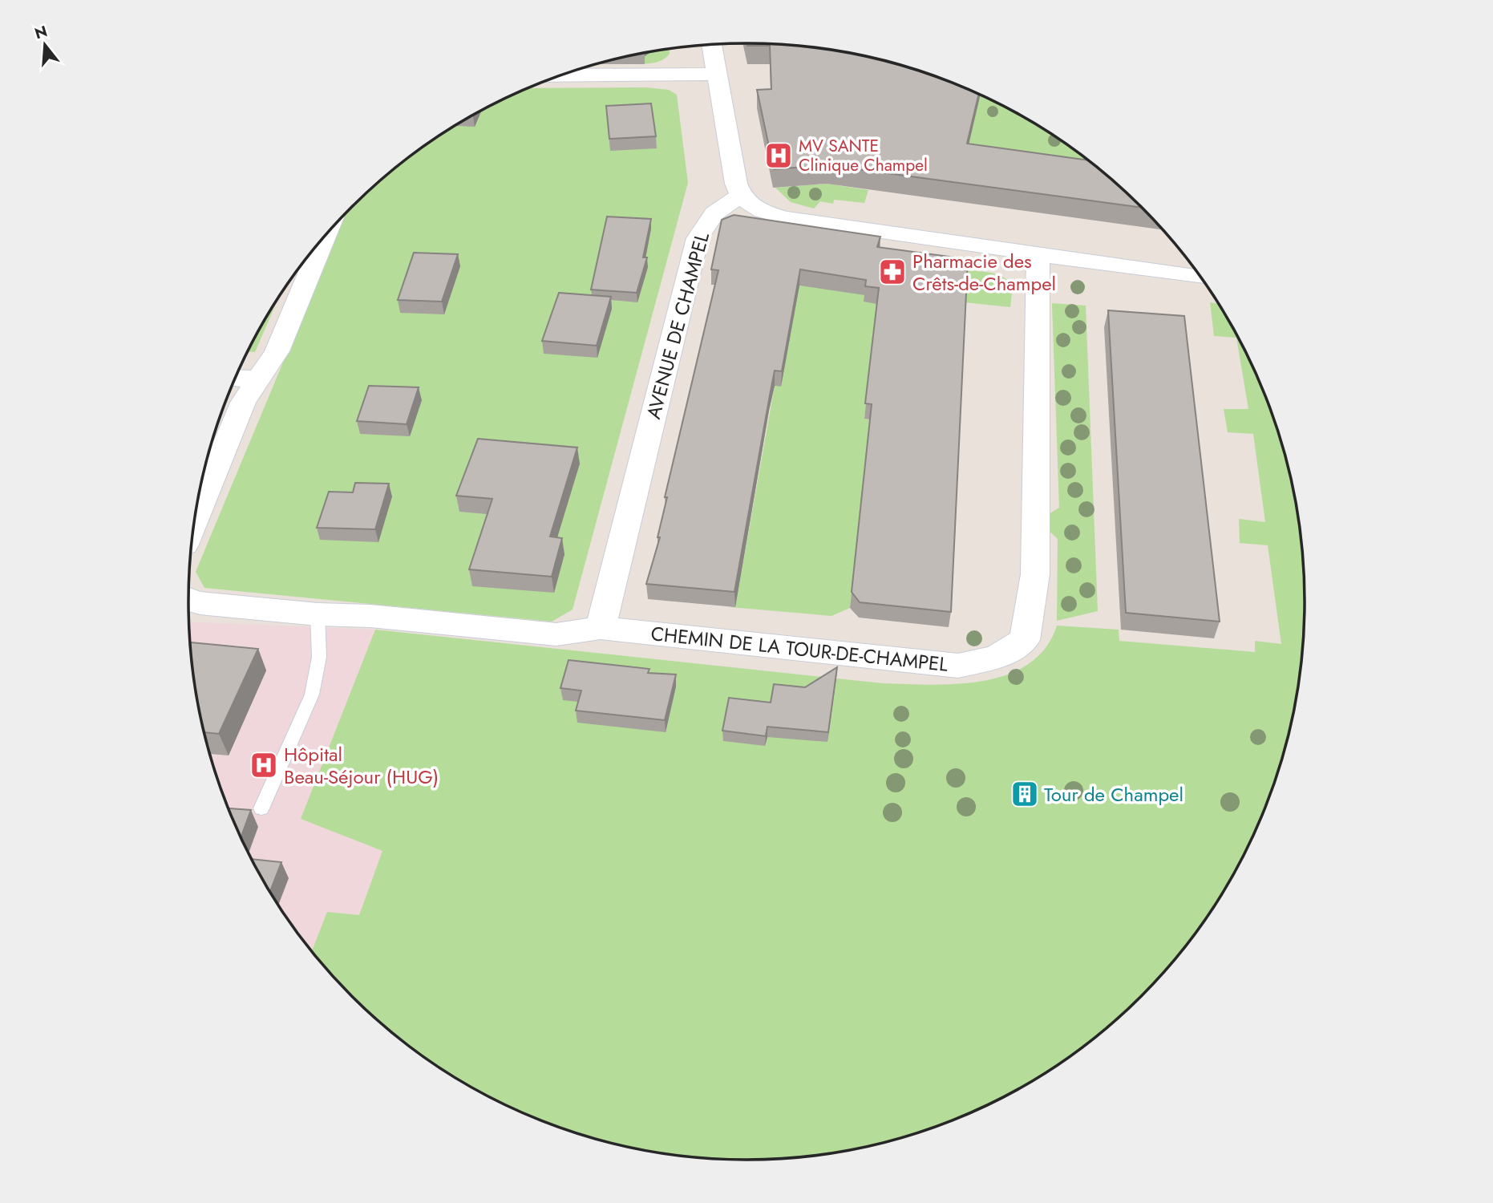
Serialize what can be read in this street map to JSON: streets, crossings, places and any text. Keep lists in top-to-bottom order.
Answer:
{
  "streets": {
    "street": ["AVENUE DE CHAMPEL", "CHEMIN DE LA TOUR-DE-CHAMPEL"]
  },
  "crossings": [
    ["AVENUE DE CHAMPEL", "CHEMIN DE LA TOUR-DE-CHAMPEL"]
  ],
  "places": {
    "hospital": ["MV SANTE Clinique Champel", "Hôpital Beau-Séjour (HUG)"],
    "pharmacy": ["Pharmacie des Crêts-de-Champel"],
    "building": ["Tour de Champel"]
  },
  "north": "top"
}
